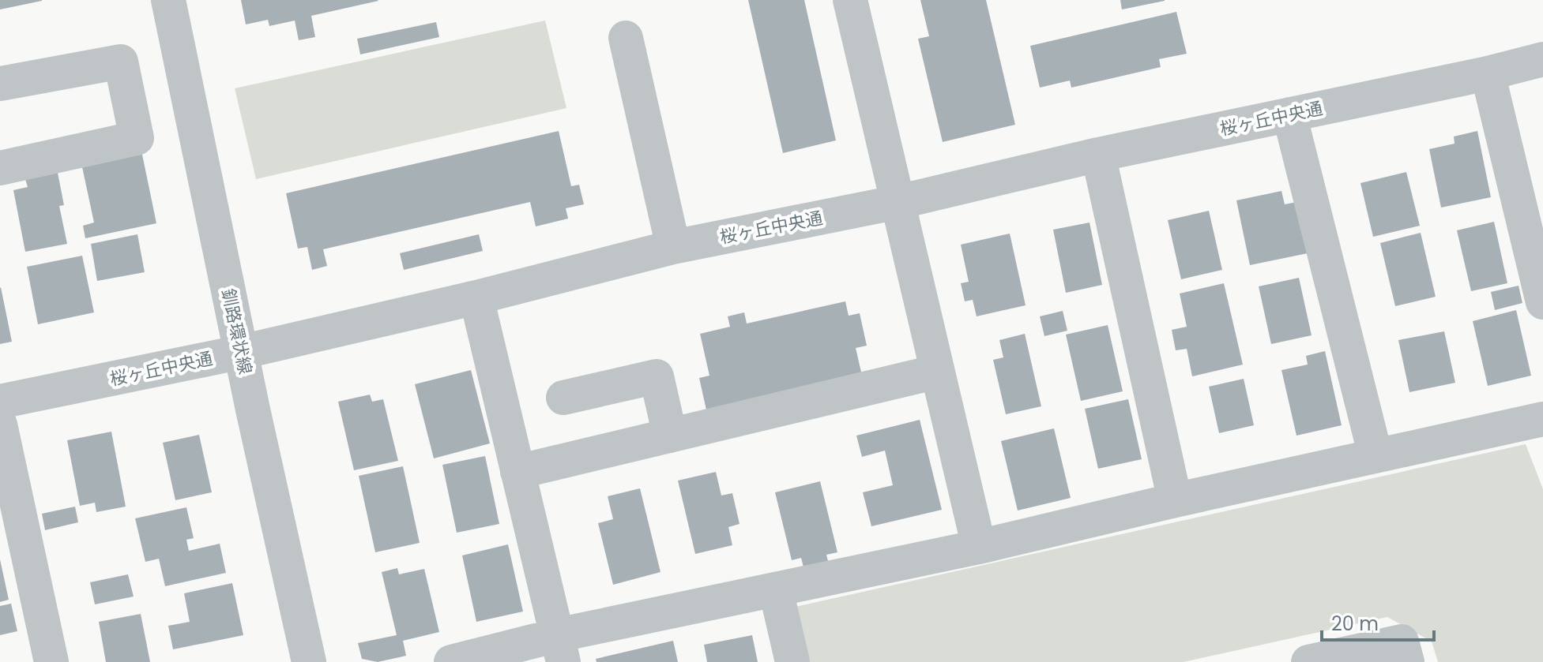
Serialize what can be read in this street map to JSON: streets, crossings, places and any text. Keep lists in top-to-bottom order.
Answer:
{
  "streets": {
    "street": ["桜ヶ丘中央通", "釧路環状線"]
  },
  "crossings": [
    ["桜ヶ丘中央通", "釧路環状線"]
  ],
  "scale_bar": "20 m"
}
